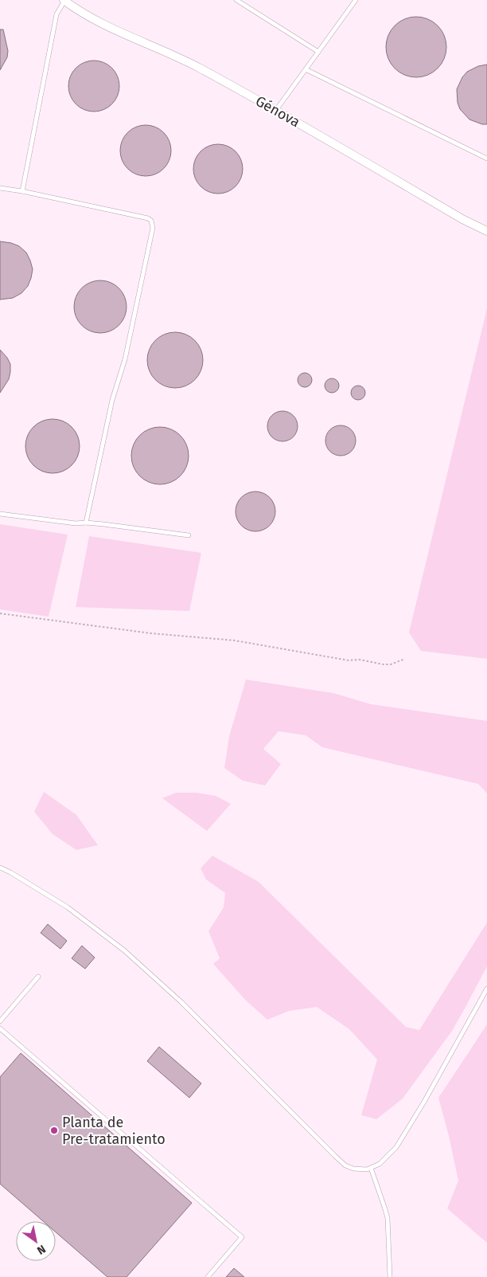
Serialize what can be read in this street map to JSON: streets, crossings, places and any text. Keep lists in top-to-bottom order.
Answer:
{
  "streets": {
    "street": ["Génova"]
  },
  "places": ["Planta de Pre-tratamiento"],
  "north": "bottom right"
}
